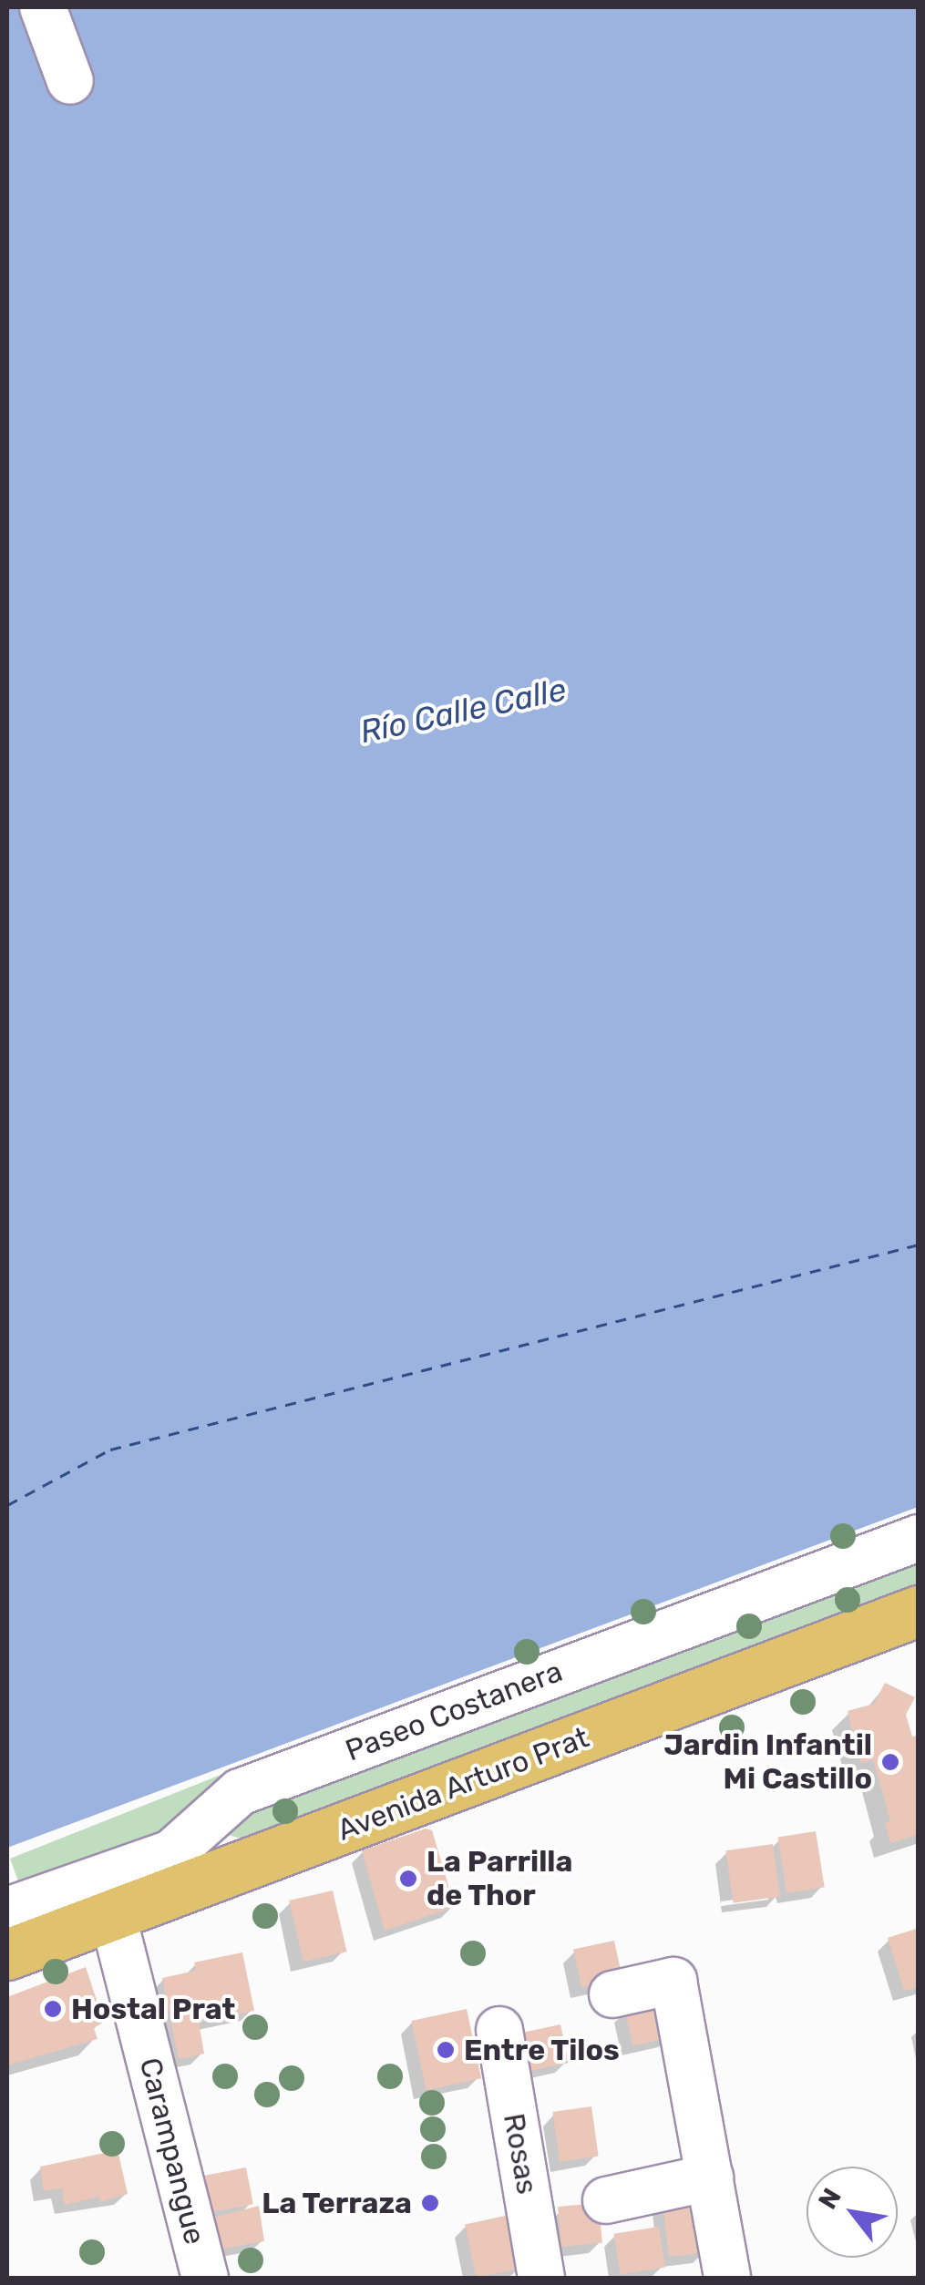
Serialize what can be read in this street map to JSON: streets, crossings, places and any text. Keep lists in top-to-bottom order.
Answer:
{
  "streets": {
    "main road": ["Avenida Arturo Prat"],
    "street": ["Paseo Costanera", "Carampangue", "Rosas"]
  },
  "crossings": [
    ["Avenida Arturo Prat", "Carampangue"]
  ],
  "water": ["Río Calle Calle"],
  "places": [
    "Jardin Infantil Mi Castillo",
    "La Parrilla de Thor",
    "Hostal Prat",
    "Entre Tilos",
    "La Terraza"
  ],
  "north": "top left"
}
